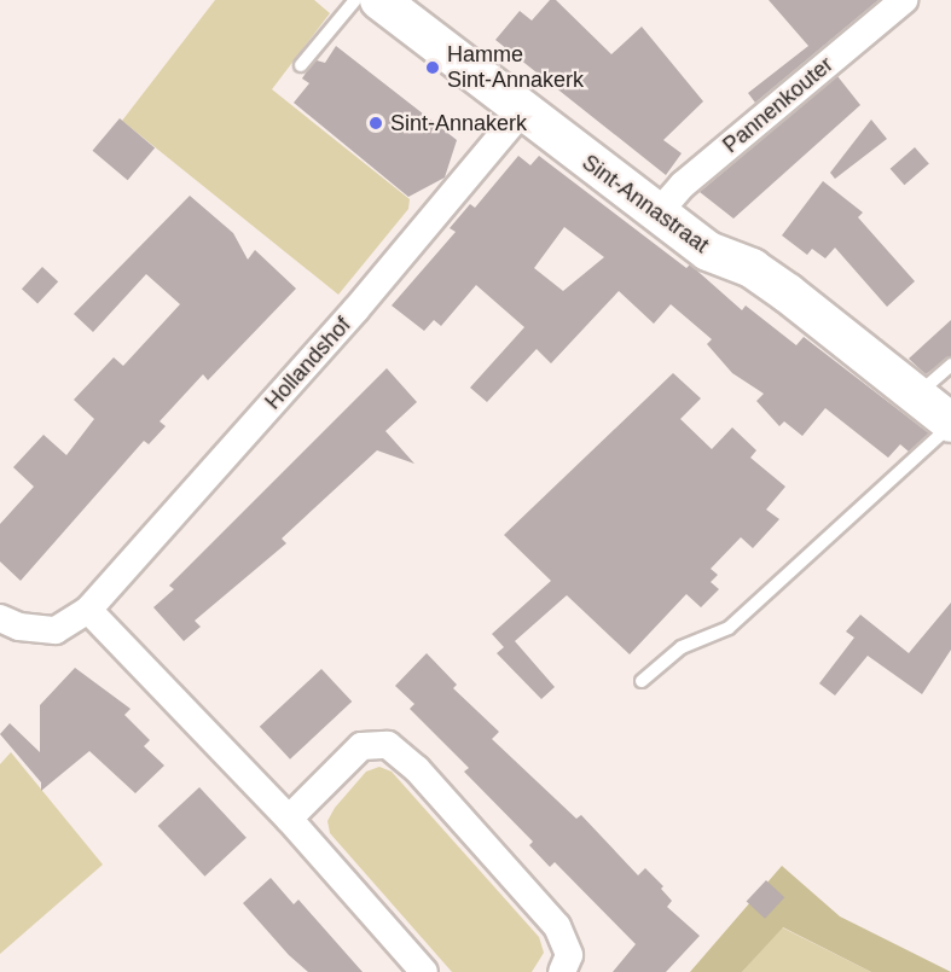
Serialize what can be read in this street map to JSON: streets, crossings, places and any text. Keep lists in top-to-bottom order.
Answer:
{
  "streets": {
    "street": ["Pannenkouter", "Sint-Annastraat", "Hollandshof"]
  },
  "crossings": [
    ["Pannenkouter", "Sint-Annastraat"],
    ["Sint-Annastraat", "Hollandshof"]
  ],
  "places": ["Hamme Sint-Annakerk", "Sint-Annakerk"]
}
